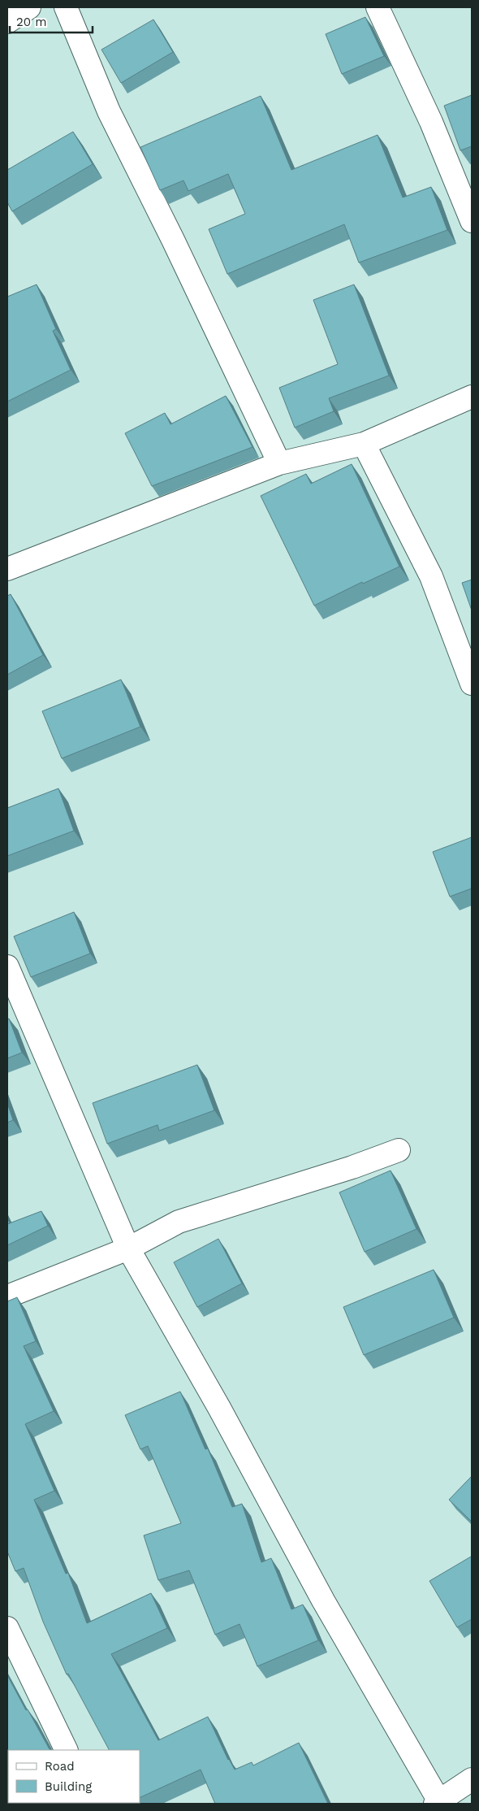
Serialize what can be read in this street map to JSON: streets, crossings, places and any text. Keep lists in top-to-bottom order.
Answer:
{
  "legend": ["Road", "Building"],
  "scale_bar": "20 m"
}
